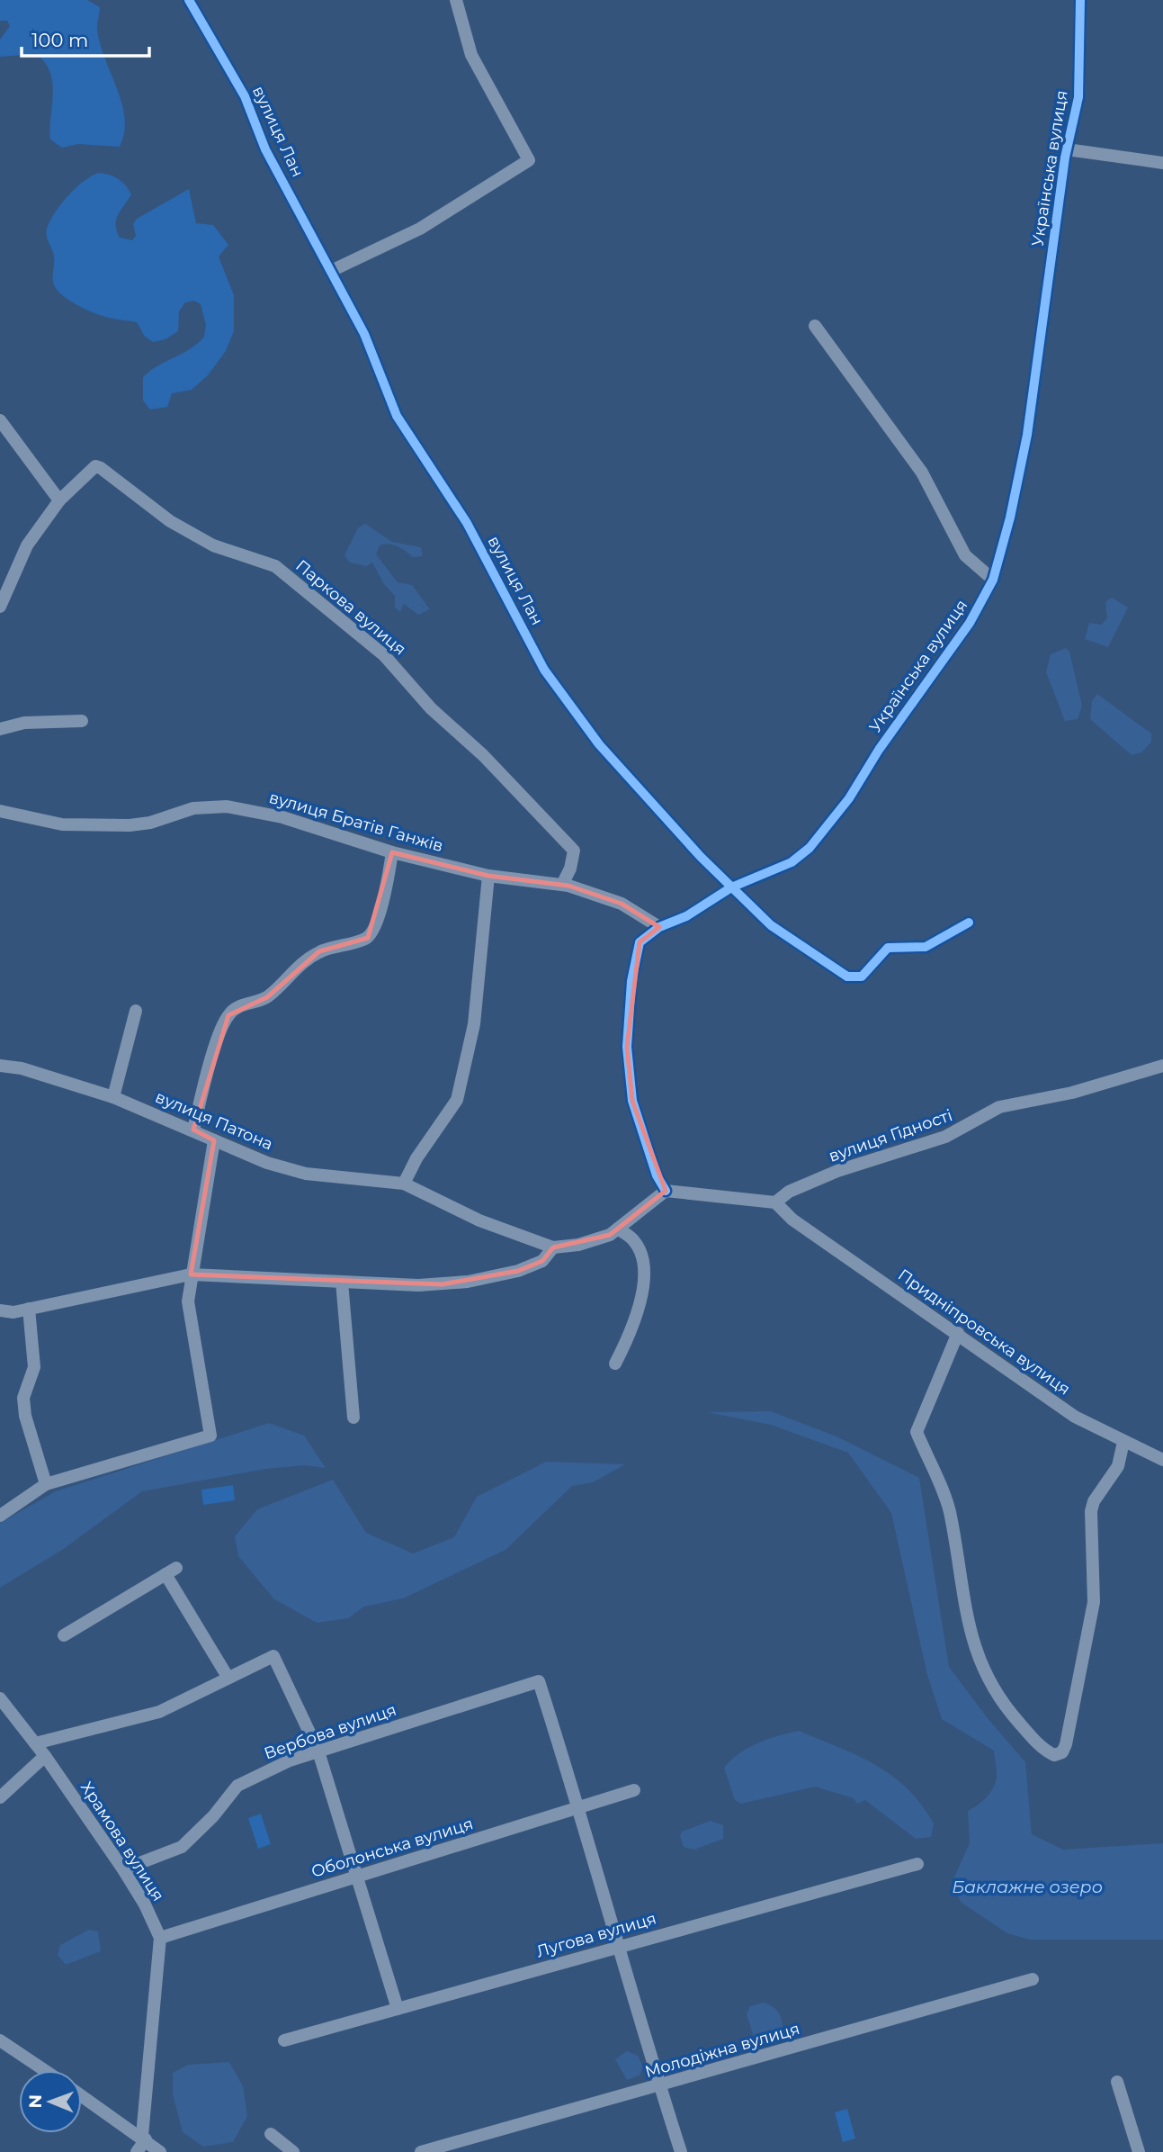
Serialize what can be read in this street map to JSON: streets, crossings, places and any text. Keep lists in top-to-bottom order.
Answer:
{
  "streets": {
    "street": [
      "вулиця Лан",
      "Українська вулиця",
      "Паркова вулиця",
      "вулиця Братів Ганжів",
      "вулиця Патона",
      "вулиця Гідності",
      "Придніпровська вулиця",
      "Вербова вулиця",
      "Храмова вулиця",
      "Оболонська вулиця",
      "Лугова вулиця",
      "Молодіжна вулиця"
    ]
  },
  "crossings": [
    ["вулиця Лан", "Українська вулиця"],
    ["Українська вулиця", "вулиця Братів Ганжів"],
    ["Паркова вулиця", "вулиця Братів Ганжів"],
    ["вулиця Гідності", "Придніпровська вулиця"],
    ["Вербова вулиця", "Храмова вулиця"],
    ["Вербова вулиця", "Оболонська вулиця"],
    ["Храмова вулиця", "Оболонська вулиця"]
  ],
  "water": ["Баклажне озеро"],
  "scale_bar": "100 m",
  "north": "left"
}
